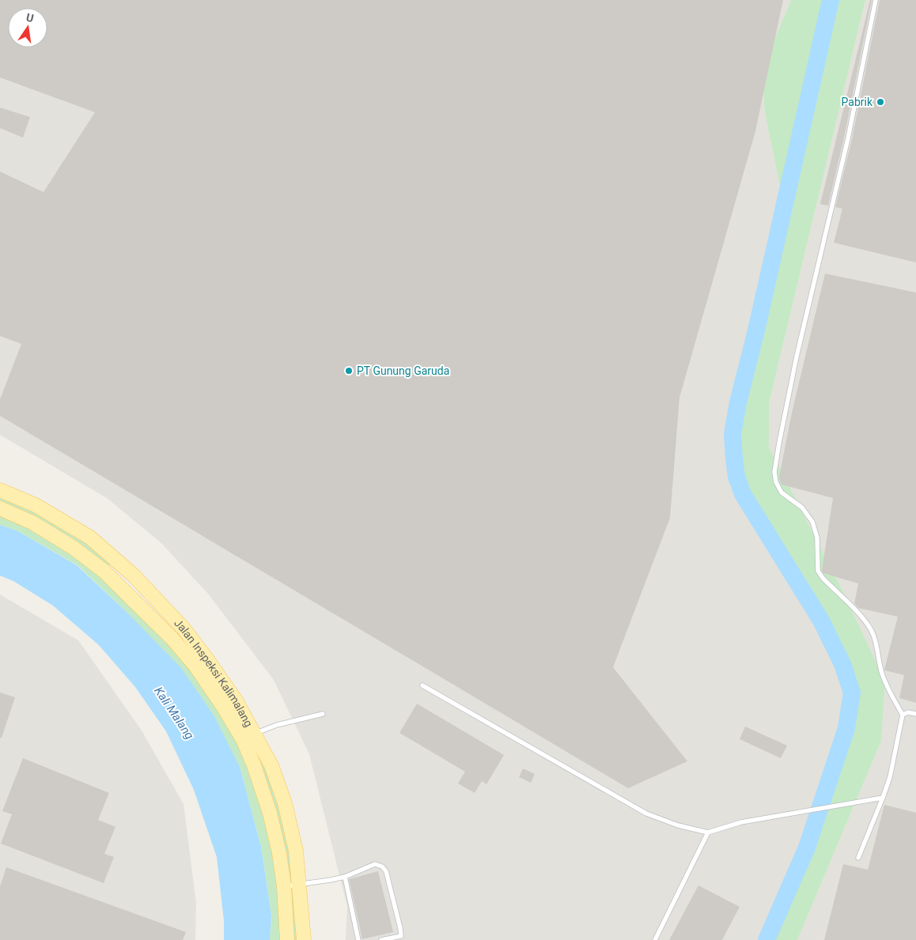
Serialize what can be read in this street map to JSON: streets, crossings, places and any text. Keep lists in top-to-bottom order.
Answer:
{
  "streets": {
    "main road": ["Jalan Inspeksi Kalimalang"]
  },
  "water": ["Kali Malang"],
  "places": ["Pabrik", "PT Gunung Garuda"],
  "north": "top"
}
